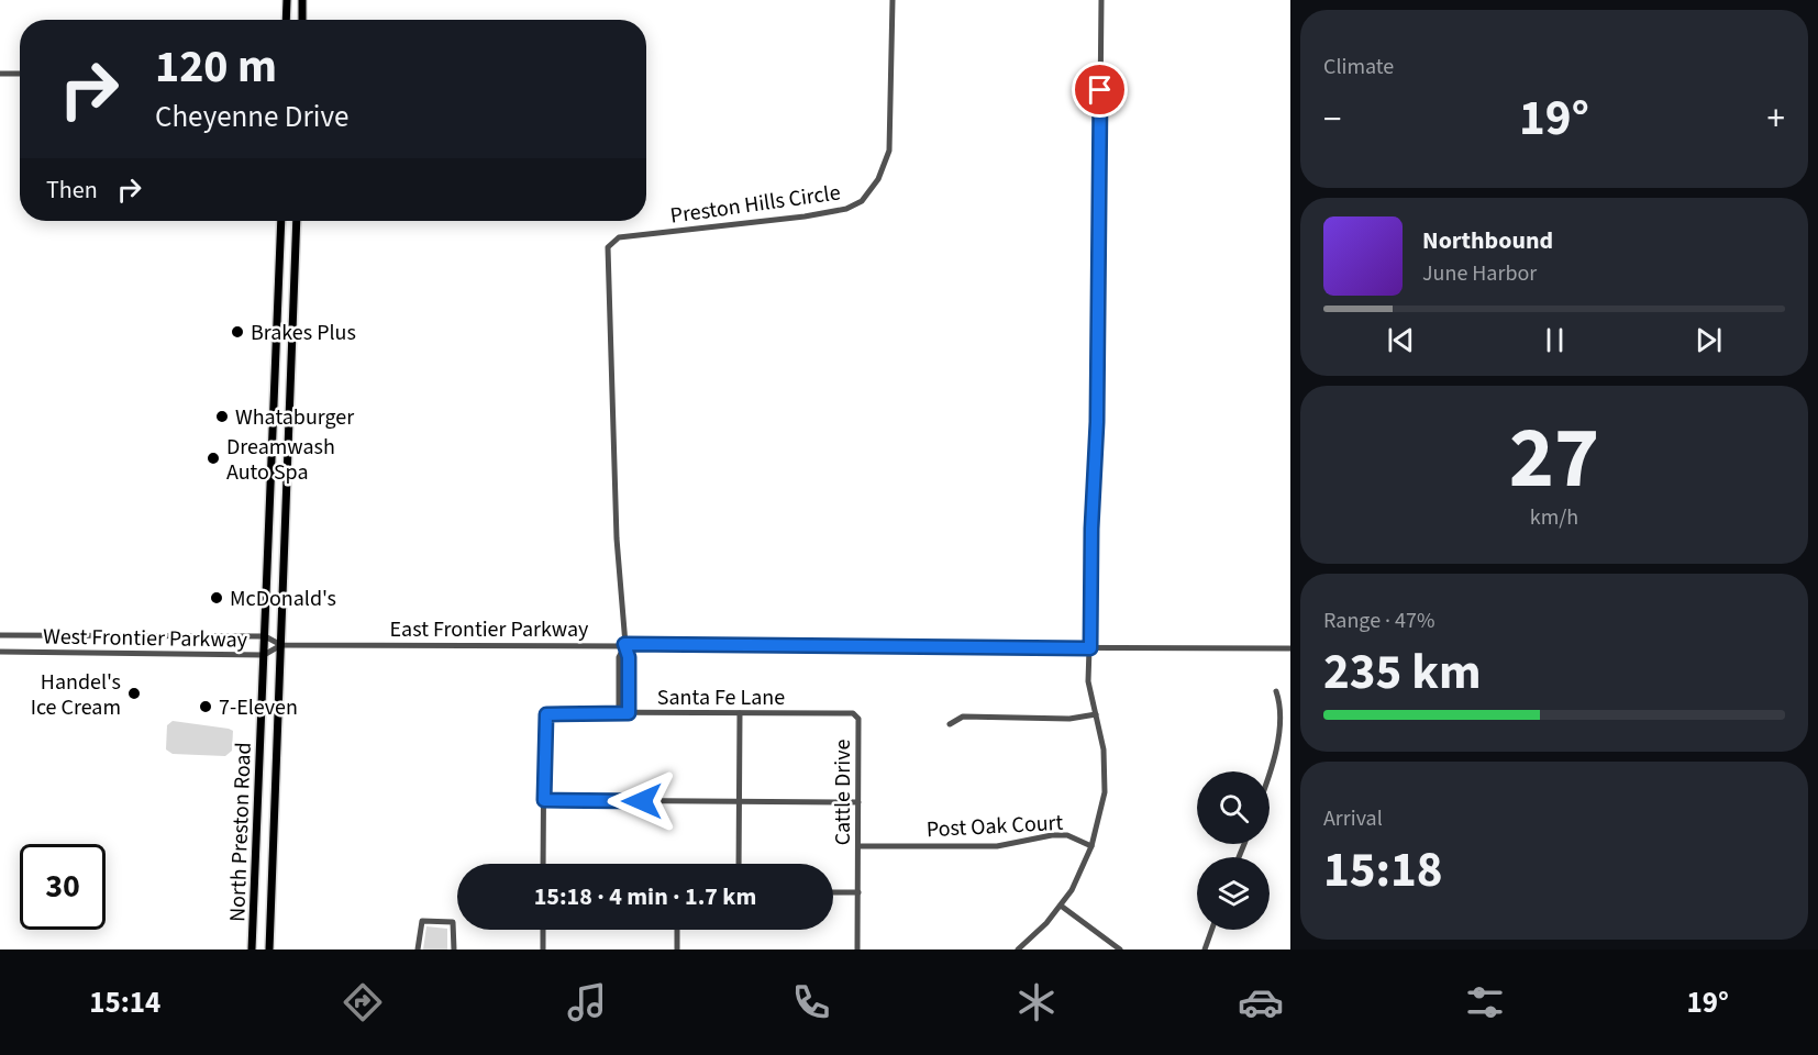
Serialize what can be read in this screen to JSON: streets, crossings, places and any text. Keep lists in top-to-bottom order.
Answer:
{
  "streets": {
    "main road": ["North Preston Road"],
    "street": [
      "Preston Hills Circle",
      "East Frontier Parkway",
      "West Frontier Parkway",
      "Santa Fe Lane",
      "Cattle Drive",
      "Post Oak Court"
    ]
  },
  "crossings": [
    ["Preston Hills Circle", "East Frontier Parkway"],
    ["East Frontier Parkway", "West Frontier Parkway"],
    ["East Frontier Parkway", "North Preston Road"],
    ["West Frontier Parkway", "North Preston Road"],
    ["Santa Fe Lane", "Cattle Drive"],
    ["Cattle Drive", "Post Oak Court"]
  ],
  "places": [
    "Brakes Plus",
    "Whataburger",
    "Dreamwash Auto Spa",
    "McDonald's",
    "Handel's Ice Cream",
    "7-Eleven"
  ],
  "page": {
    "tile": [
      "Climate",
      ["27", "km/h"],
      ["Range · 47%", "235 km"],
      ["Arrival", "15:18"]
    ],
    "turn": ["120 m", "Cheyenne Drive"],
    "heat": ["−", "19°", "+"],
    "then": "Then",
    "song": ["Northbound", "June Harbor"],
    "limit": "30",
    "trip": "15:18 · 4 min · 1.7 km",
    "tabs": ["15:14", "19°"]
  }
}
